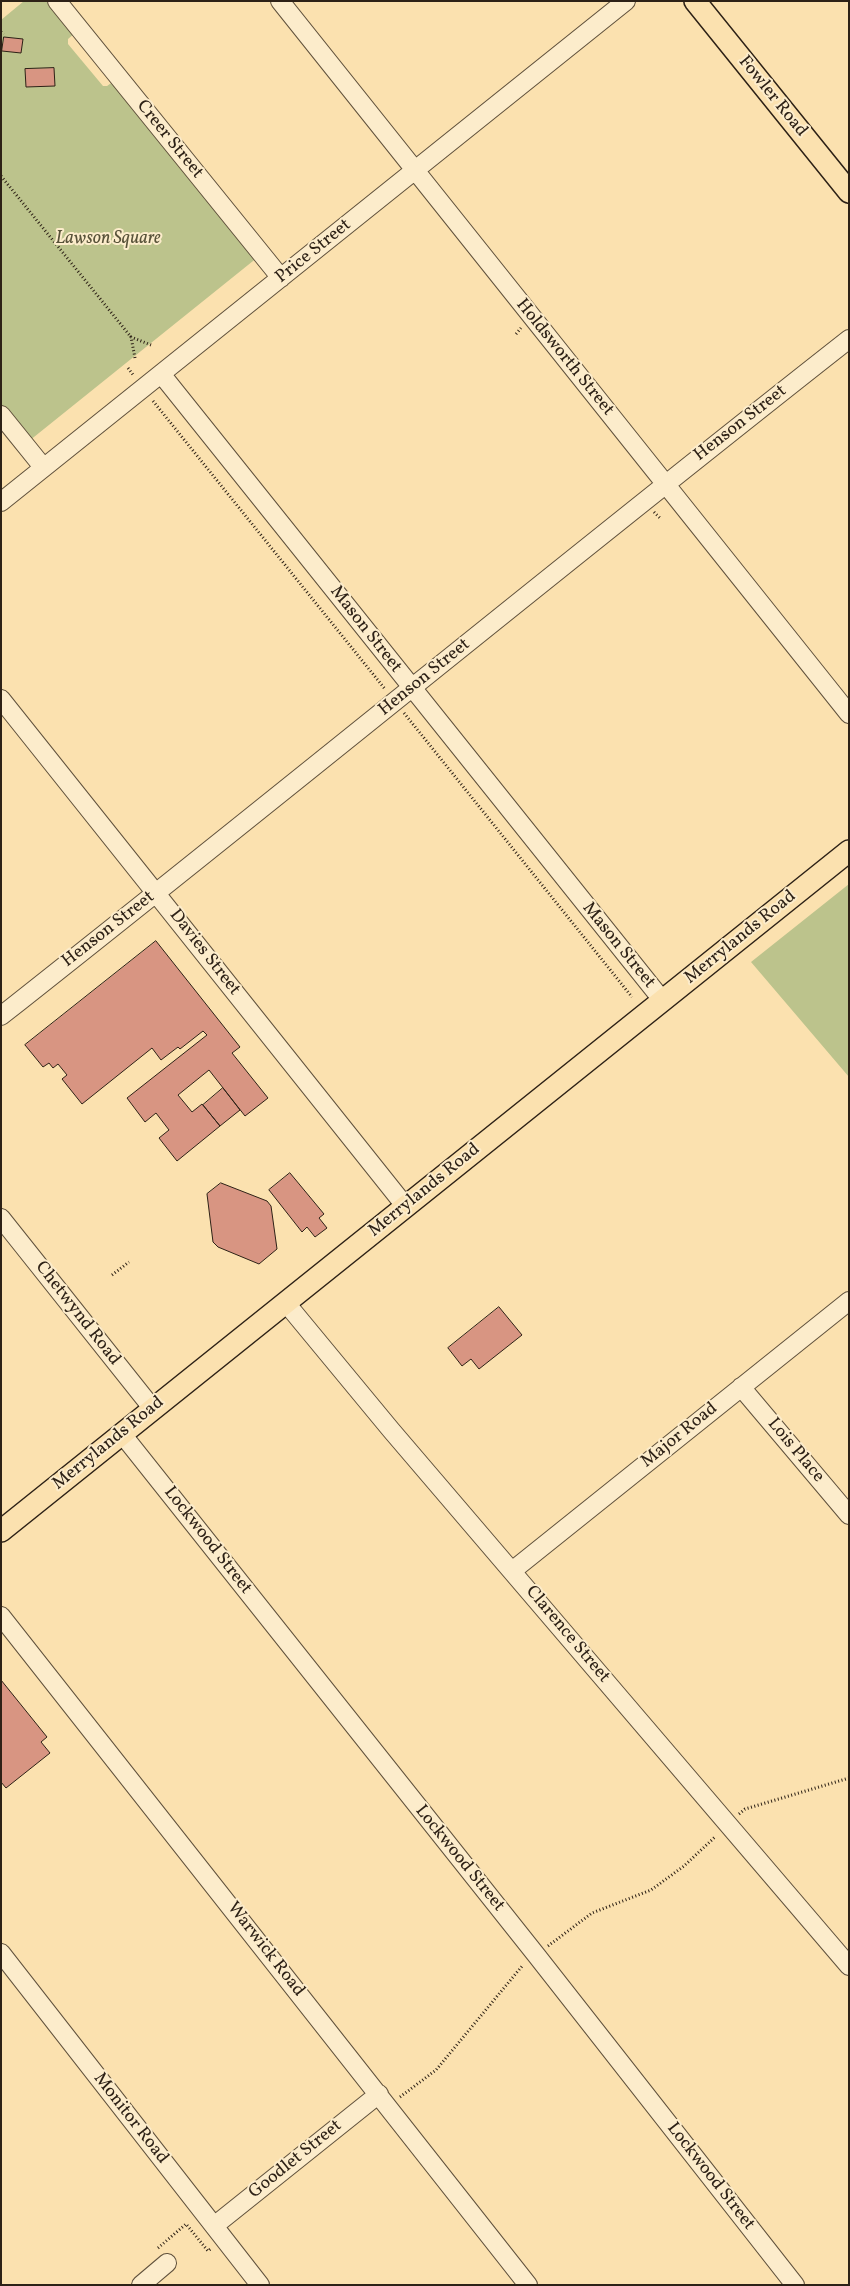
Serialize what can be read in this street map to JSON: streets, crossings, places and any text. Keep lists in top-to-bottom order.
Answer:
{
  "streets": {
    "main road": ["Fowler Road", "Merrylands Road"],
    "street": [
      "Creer Street",
      "Price Street",
      "Holdsworth Street",
      "Henson Street",
      "Mason Street",
      "Davies Street",
      "Chetwynd Road",
      "Major Road",
      "Lois Place",
      "Lockwood Street",
      "Clarence Street",
      "Warwick Road",
      "Monitor Road",
      "Goodlet Street"
    ]
  },
  "crossings": [
    ["Creer Street", "Price Street"],
    ["Price Street", "Holdsworth Street"],
    ["Price Street", "Mason Street"],
    ["Holdsworth Street", "Henson Street"],
    ["Henson Street", "Mason Street"],
    ["Henson Street", "Davies Street"],
    ["Mason Street", "Merrylands Road"],
    ["Merrylands Road", "Davies Street"],
    ["Merrylands Road", "Chetwynd Road"],
    ["Merrylands Road", "Lockwood Street"],
    ["Merrylands Road", "Clarence Street"],
    ["Major Road", "Lois Place"],
    ["Major Road", "Clarence Street"],
    ["Warwick Road", "Goodlet Street"],
    ["Monitor Road", "Goodlet Street"]
  ],
  "parks": ["Lawson Square"]
}
